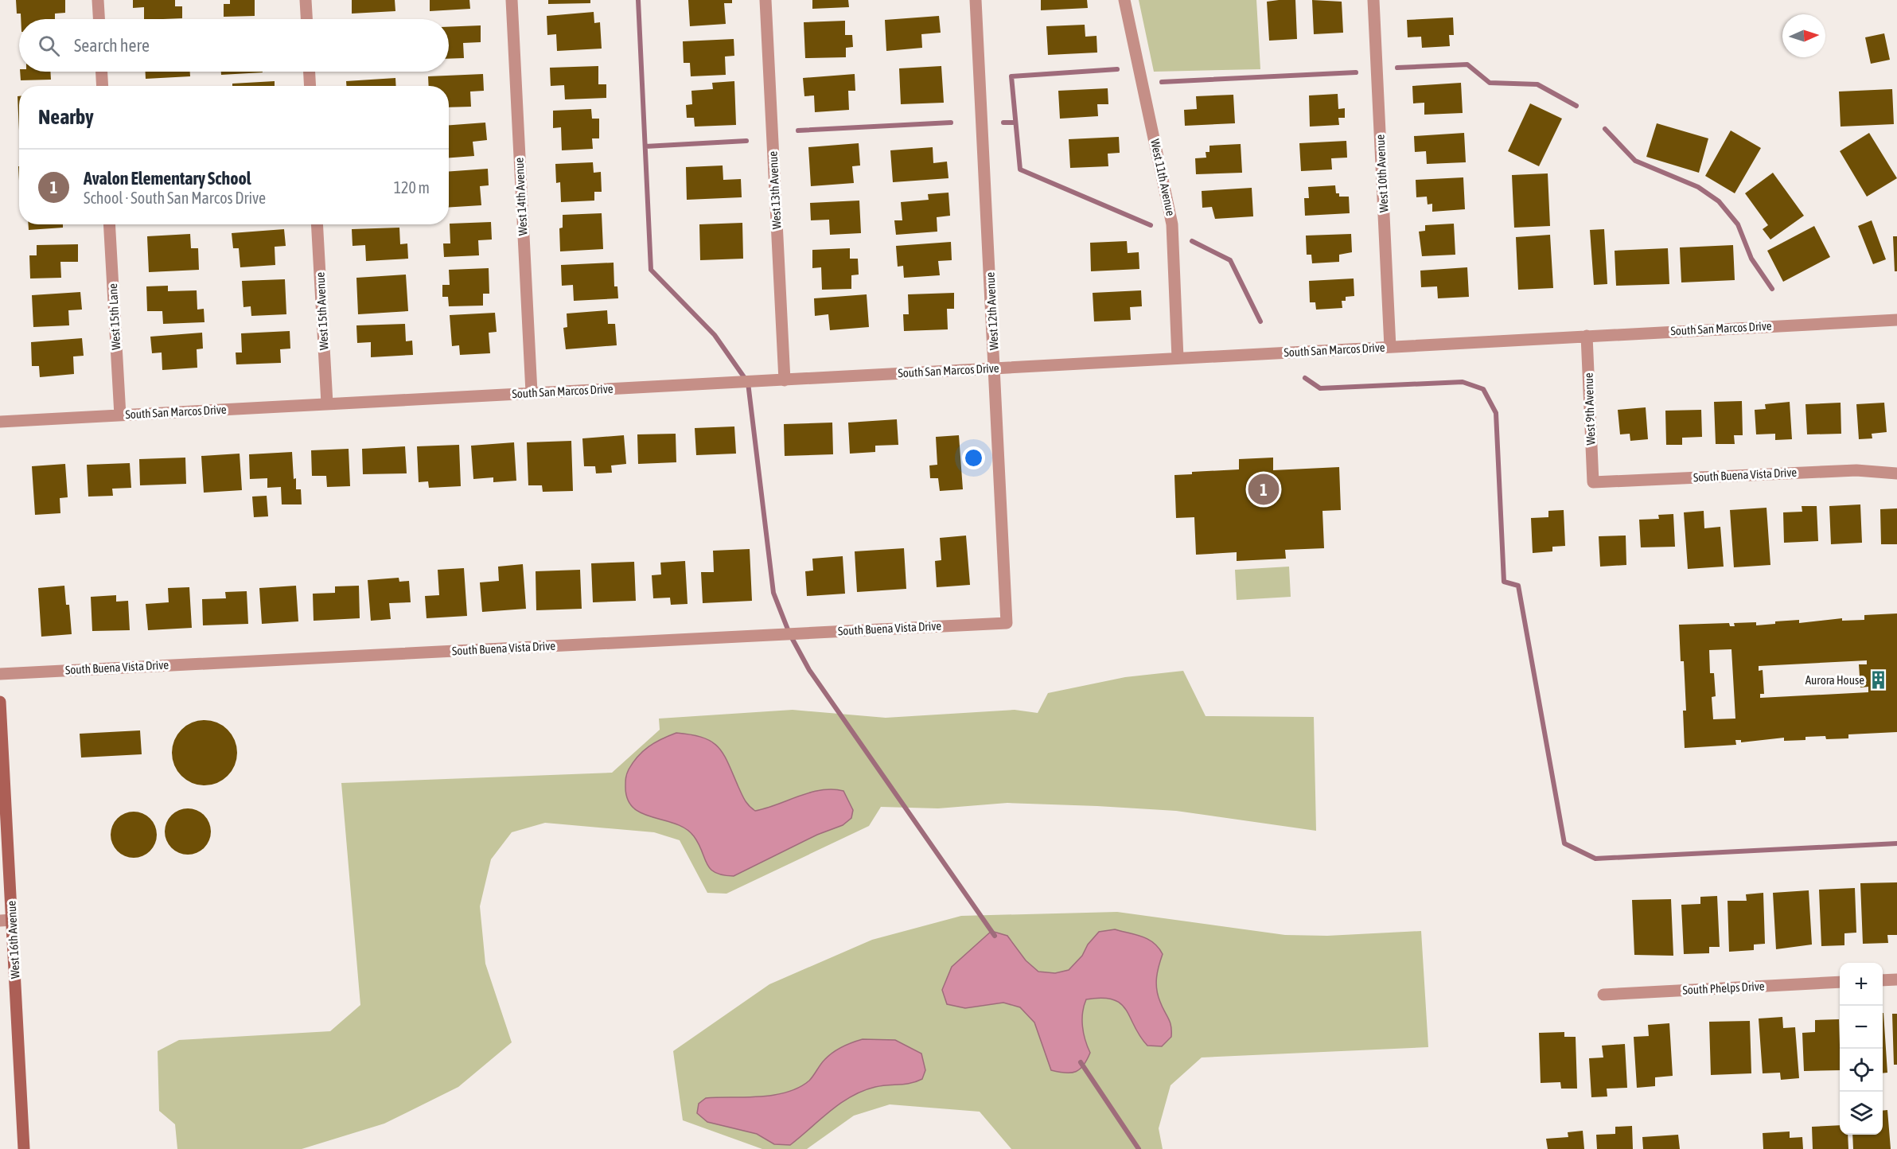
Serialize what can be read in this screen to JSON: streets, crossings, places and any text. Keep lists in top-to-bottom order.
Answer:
{
  "streets": {
    "street": [
      "West 10th Avenue",
      "West 11th Avenue",
      "West 13th Avenue",
      "West 14th Avenue",
      "West 15th Avenue",
      "West 12th Avenue",
      "West 15th Lane",
      "South San Marcos Drive",
      "West 9th Avenue",
      "South Buena Vista Drive",
      "West 16th Avenue",
      "South Phelps Drive"
    ]
  },
  "crossings": [
    ["West 10th Avenue", "South San Marcos Drive"],
    ["West 11th Avenue", "South San Marcos Drive"],
    ["West 13th Avenue", "South San Marcos Drive"],
    ["West 14th Avenue", "South San Marcos Drive"],
    ["West 15th Avenue", "South San Marcos Drive"],
    ["West 12th Avenue", "South San Marcos Drive"],
    ["West 12th Avenue", "South Buena Vista Drive"],
    ["West 15th Lane", "South San Marcos Drive"],
    ["South San Marcos Drive", "West 9th Avenue"],
    ["West 9th Avenue", "South Buena Vista Drive"]
  ],
  "places": {
    "building": ["Aurora House"]
  },
  "north": "right",
  "page": {
    "search": "Search here",
    "heading": "Nearby",
    "list": [
      {
        "mark": "1",
        "name": "Avalon Elementary School",
        "note": "School · South San Marcos Drive",
        "value": "120 m"
      }
    ],
    "pins": "1",
    "map_buttons": ["+", "−"]
  }
}
